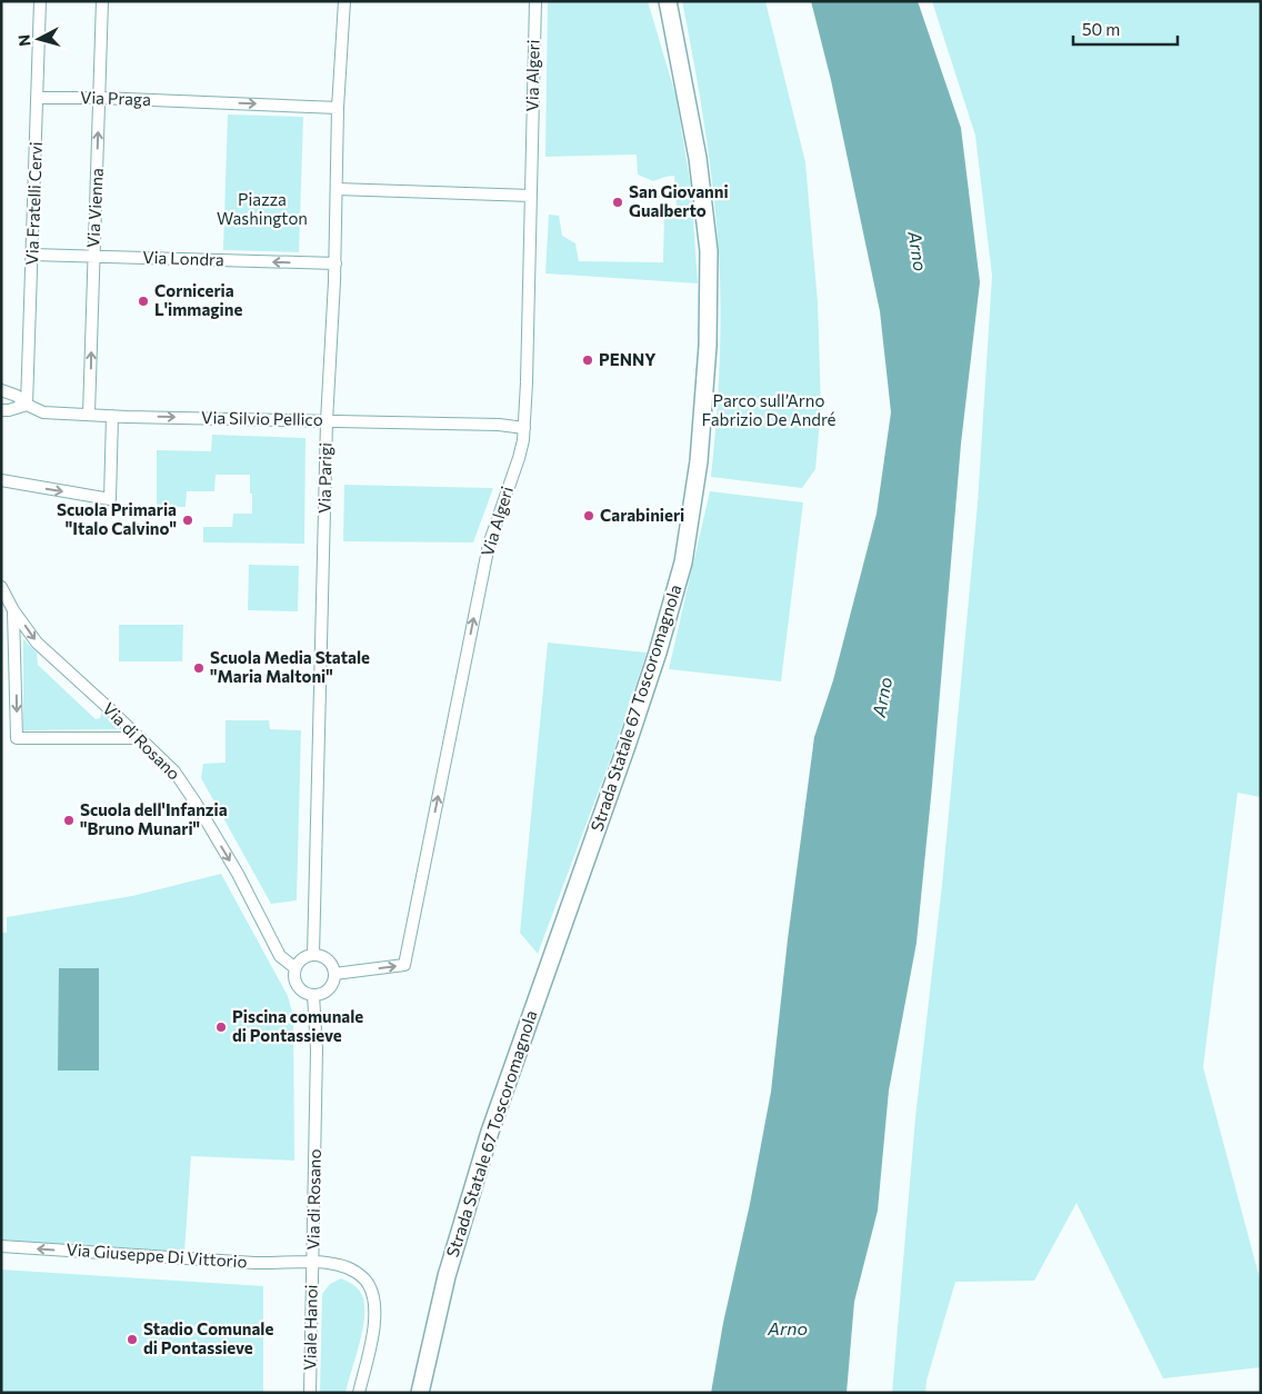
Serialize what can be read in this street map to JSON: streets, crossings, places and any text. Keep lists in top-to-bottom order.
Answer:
{
  "streets": {
    "main road": ["Strada Statale 67 Toscoromagnola"],
    "street": [
      "Via Algeri",
      "Via Praga",
      "Via Fratelli Cervi",
      "Via Vienna",
      "Via Londra",
      "Via Silvio Pellico",
      "Via Parigi",
      "Via di Rosano",
      "Via Giuseppe Di Vittorio",
      "Viale Hanoi"
    ]
  },
  "crossings": [
    ["Via Algeri", "Via Silvio Pellico"],
    ["Via Algeri", "Via Parigi"],
    ["Via Algeri", "Via di Rosano"],
    ["Via Praga", "Via Fratelli Cervi"],
    ["Via Praga", "Via Vienna"],
    ["Via Praga", "Via Parigi"],
    ["Via Fratelli Cervi", "Via Londra"],
    ["Via Fratelli Cervi", "Via Silvio Pellico"],
    ["Via Vienna", "Via Londra"],
    ["Via Vienna", "Via Silvio Pellico"],
    ["Via Londra", "Via Parigi"],
    ["Via Silvio Pellico", "Via Parigi"],
    ["Via Parigi", "Via di Rosano"],
    ["Via di Rosano", "Via Giuseppe Di Vittorio"],
    ["Via di Rosano", "Viale Hanoi"],
    ["Via Giuseppe Di Vittorio", "Viale Hanoi"]
  ],
  "one_way": [
    "Via Algeri",
    "Via Praga",
    "Via Vienna",
    "Via Londra",
    "Via Silvio Pellico",
    "Via di Rosano",
    "Via Giuseppe Di Vittorio"
  ],
  "water": ["Arno"],
  "parks": ["Piazza Washington", "Parco sull’Arno Fabrizio De André"],
  "places": [
    "San Giovanni Gualberto",
    "Corniceria L'immagine",
    "PENNY",
    "Carabinieri",
    "Scuola Primaria \"Italo Calvino\"",
    "Scuola Media Statale \"Maria Maltoni\"",
    "Scuola dell'Infanzia \"Bruno Munari\"",
    "Piscina comunale di Pontassieve",
    "Stadio Comunale di Pontassieve"
  ],
  "scale_bar": "50 m",
  "north": "left"
}
